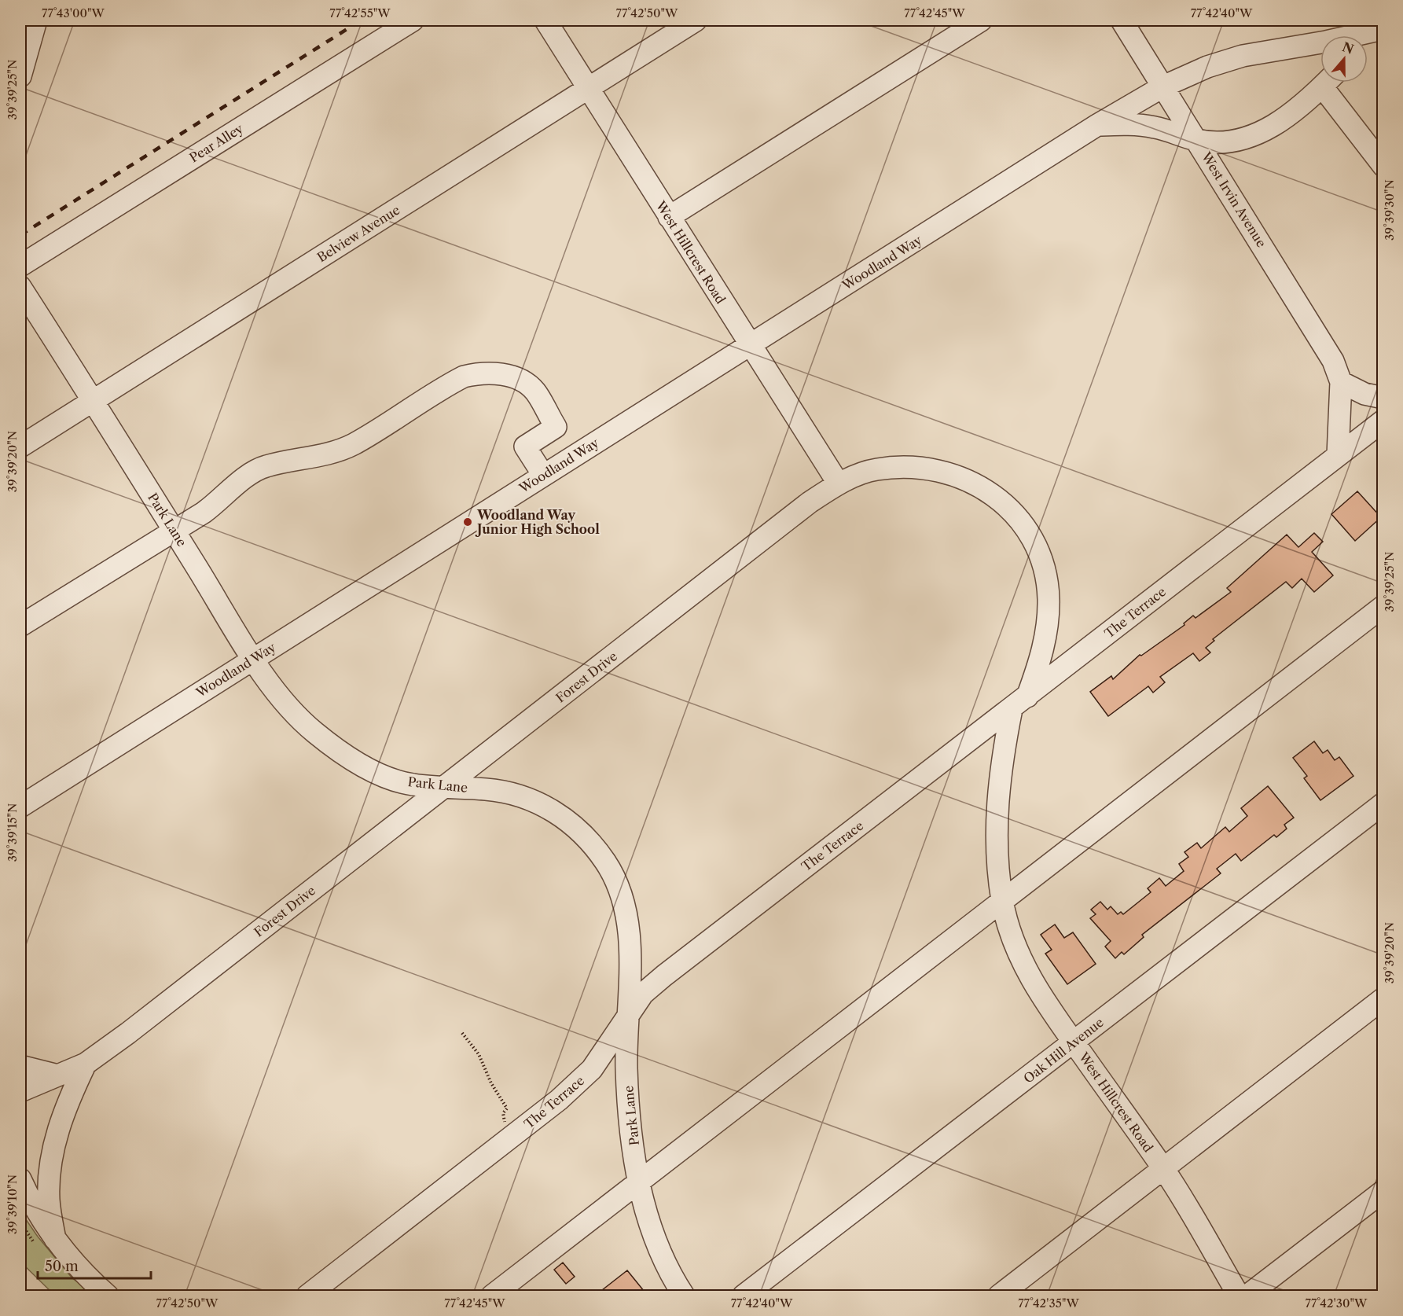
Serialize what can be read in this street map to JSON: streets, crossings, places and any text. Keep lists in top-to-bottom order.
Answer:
{
  "streets": {
    "street": [
      "Pear Alley",
      "West Irvin Avenue",
      "Belview Avenue",
      "West Hillcrest Road",
      "Woodland Way",
      "Park Lane",
      "The Terrace",
      "Forest Drive",
      "Oak Hill Avenue"
    ]
  },
  "crossings": [
    ["West Irvin Avenue", "Woodland Way"],
    ["West Irvin Avenue", "The Terrace"],
    ["Belview Avenue", "West Hillcrest Road"],
    ["Belview Avenue", "Park Lane"],
    ["West Hillcrest Road", "Woodland Way"],
    ["West Hillcrest Road", "The Terrace"],
    ["West Hillcrest Road", "Forest Drive"],
    ["West Hillcrest Road", "Oak Hill Avenue"],
    ["Woodland Way", "Park Lane"],
    ["Park Lane", "The Terrace"],
    ["Park Lane", "Forest Drive"],
    ["The Terrace", "Forest Drive"]
  ],
  "places": ["Woodland Way Junior High School"],
  "scale_bar": "50 m",
  "north": "top",
  "coordinates": [
    "77°43'00\"W",
    "77°42'55\"W",
    "77°42'50\"W",
    "77°42'45\"W",
    "77°42'40\"W",
    "39°39'25\"N",
    "39°39'30\"N",
    "39°39'20\"N",
    "39°39'15\"N",
    "39°39'10\"N",
    "77°42'35\"W",
    "77°42'30\"W"
  ]
}
